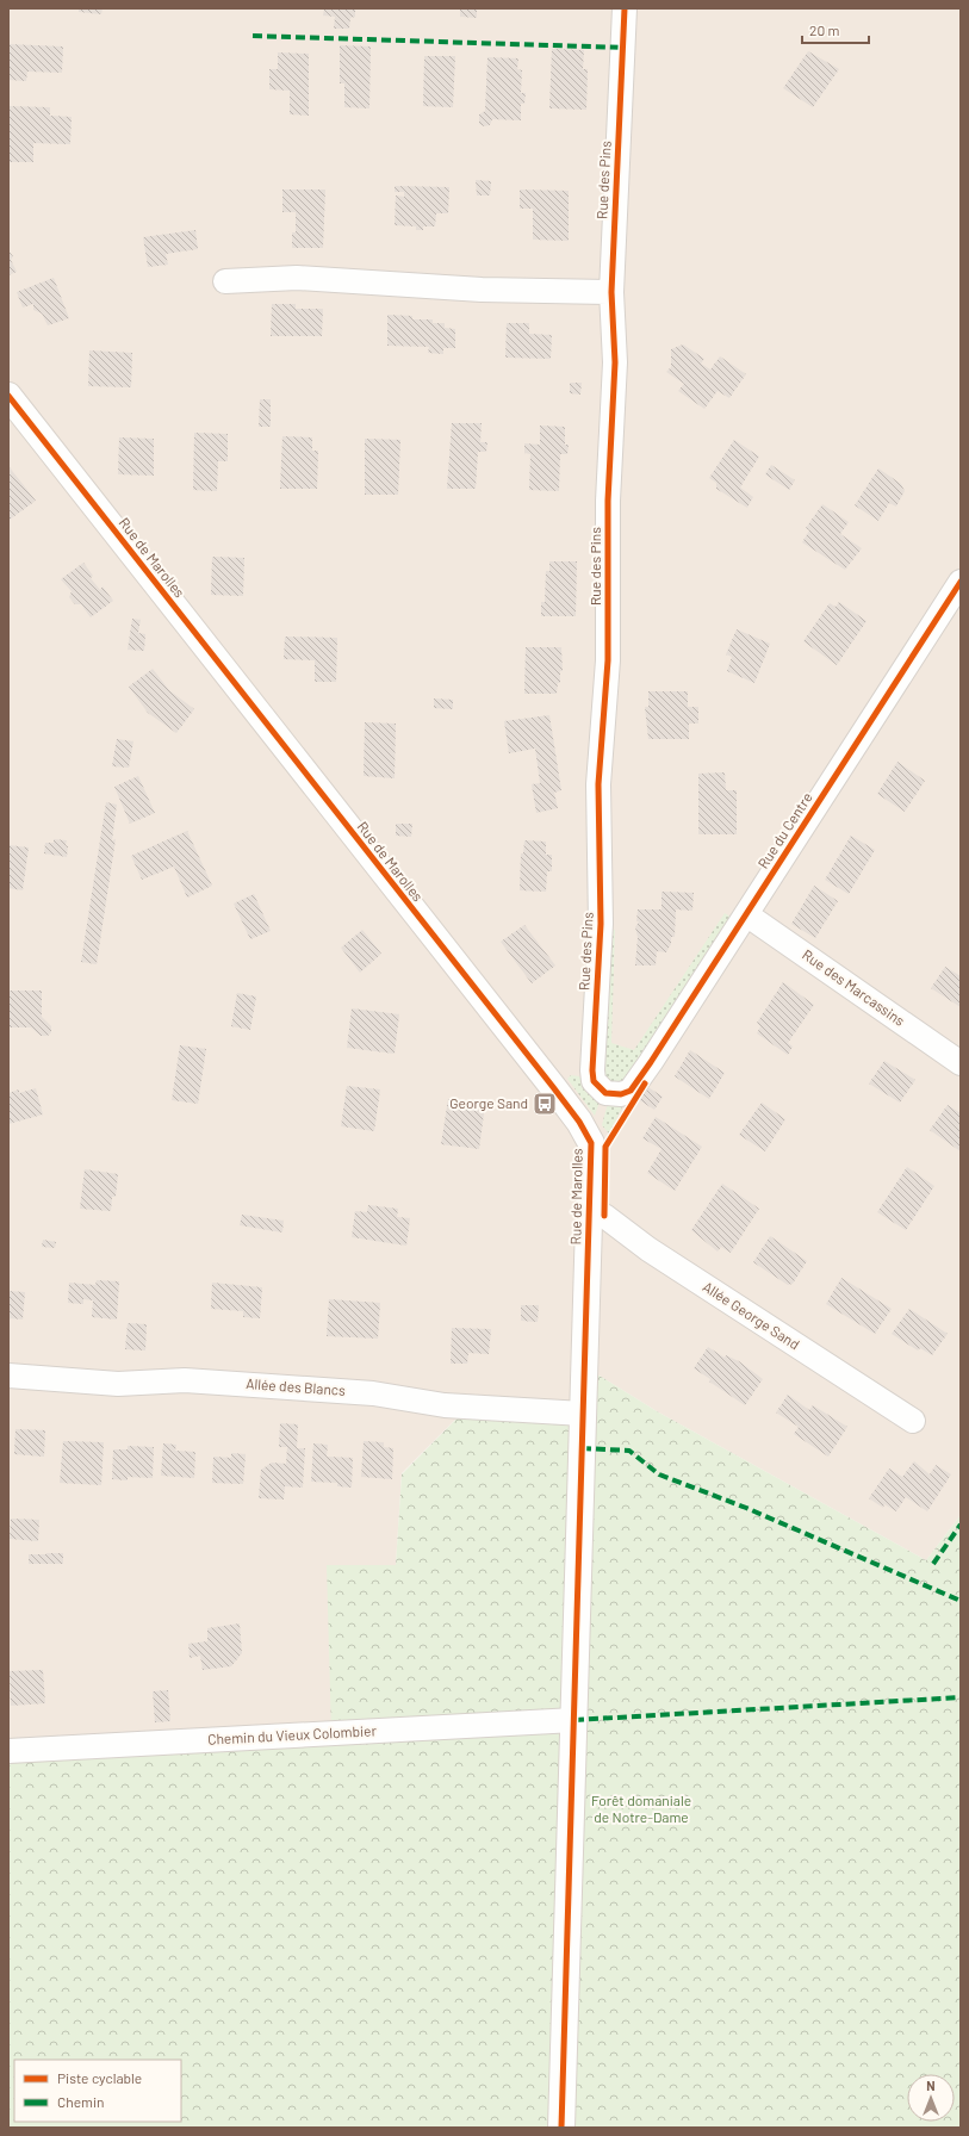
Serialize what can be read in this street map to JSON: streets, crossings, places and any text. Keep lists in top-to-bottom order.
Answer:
{
  "streets": {
    "street": [
      "Rue des Pins",
      "Rue de Marolles",
      "Rue du Centre",
      "Rue des Marcassins",
      "Allée George Sand",
      "Allée des Blancs",
      "Chemin du Vieux Colombier"
    ]
  },
  "crossings": [
    ["Rue des Pins", "Rue du Centre"],
    ["Rue de Marolles", "Allée George Sand"],
    ["Rue de Marolles", "Allée des Blancs"],
    ["Rue de Marolles", "Chemin du Vieux Colombier"],
    ["Rue du Centre", "Rue des Marcassins"]
  ],
  "parks": ["Forêt domaniale de Notre-Dame"],
  "places": {
    "bus stop": ["George Sand"]
  },
  "legend": ["Piste cyclable", "Chemin"],
  "scale_bar": "20 m",
  "north": "top"
}
